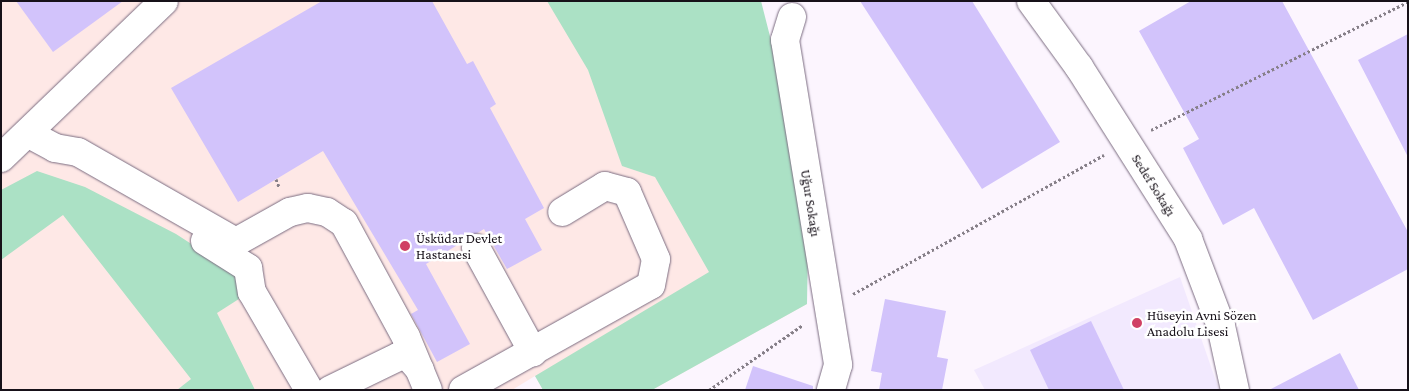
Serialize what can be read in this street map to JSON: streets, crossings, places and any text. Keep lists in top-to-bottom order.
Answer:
{
  "streets": {
    "street": ["Sedef Sokağı", "Uğur Sokağı"]
  },
  "places": ["Üsküdar Devlet Hastanesi", "Hüseyin Avni Sözen Anadolu Lisesi"]
}
